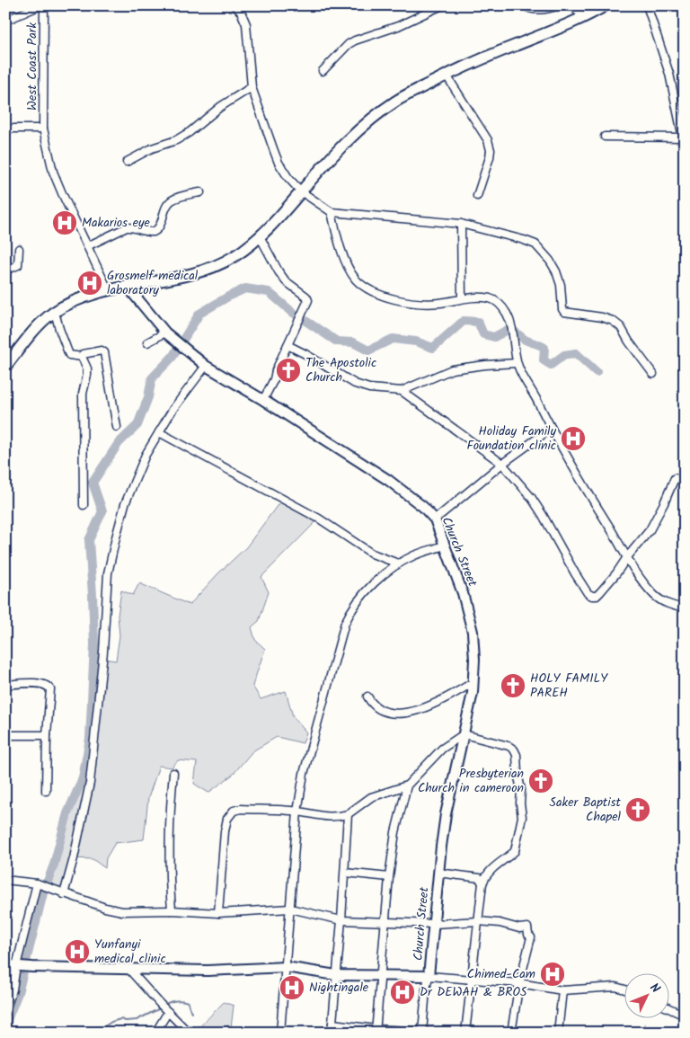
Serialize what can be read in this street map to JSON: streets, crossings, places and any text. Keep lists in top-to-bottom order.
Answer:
{
  "streets": {
    "main road": ["Church Street"],
    "street": ["West Coast Park"]
  },
  "places": {
    "hospital": [
      "Makarios eye",
      "Grosmelf medical laboratory",
      "Holiday Family Foundation clinic",
      "Yunfanyi medical clinic",
      "Chimed-Cam",
      "Nightingale",
      "Dr DEWAH & BROS"
    ],
    "church": [
      "The Apostolic Church",
      "HOLY FAMILY PAREH",
      "Presbyterian Church in cameroon",
      "Saker Baptist Chapel"
    ]
  },
  "north": "top right"
}
